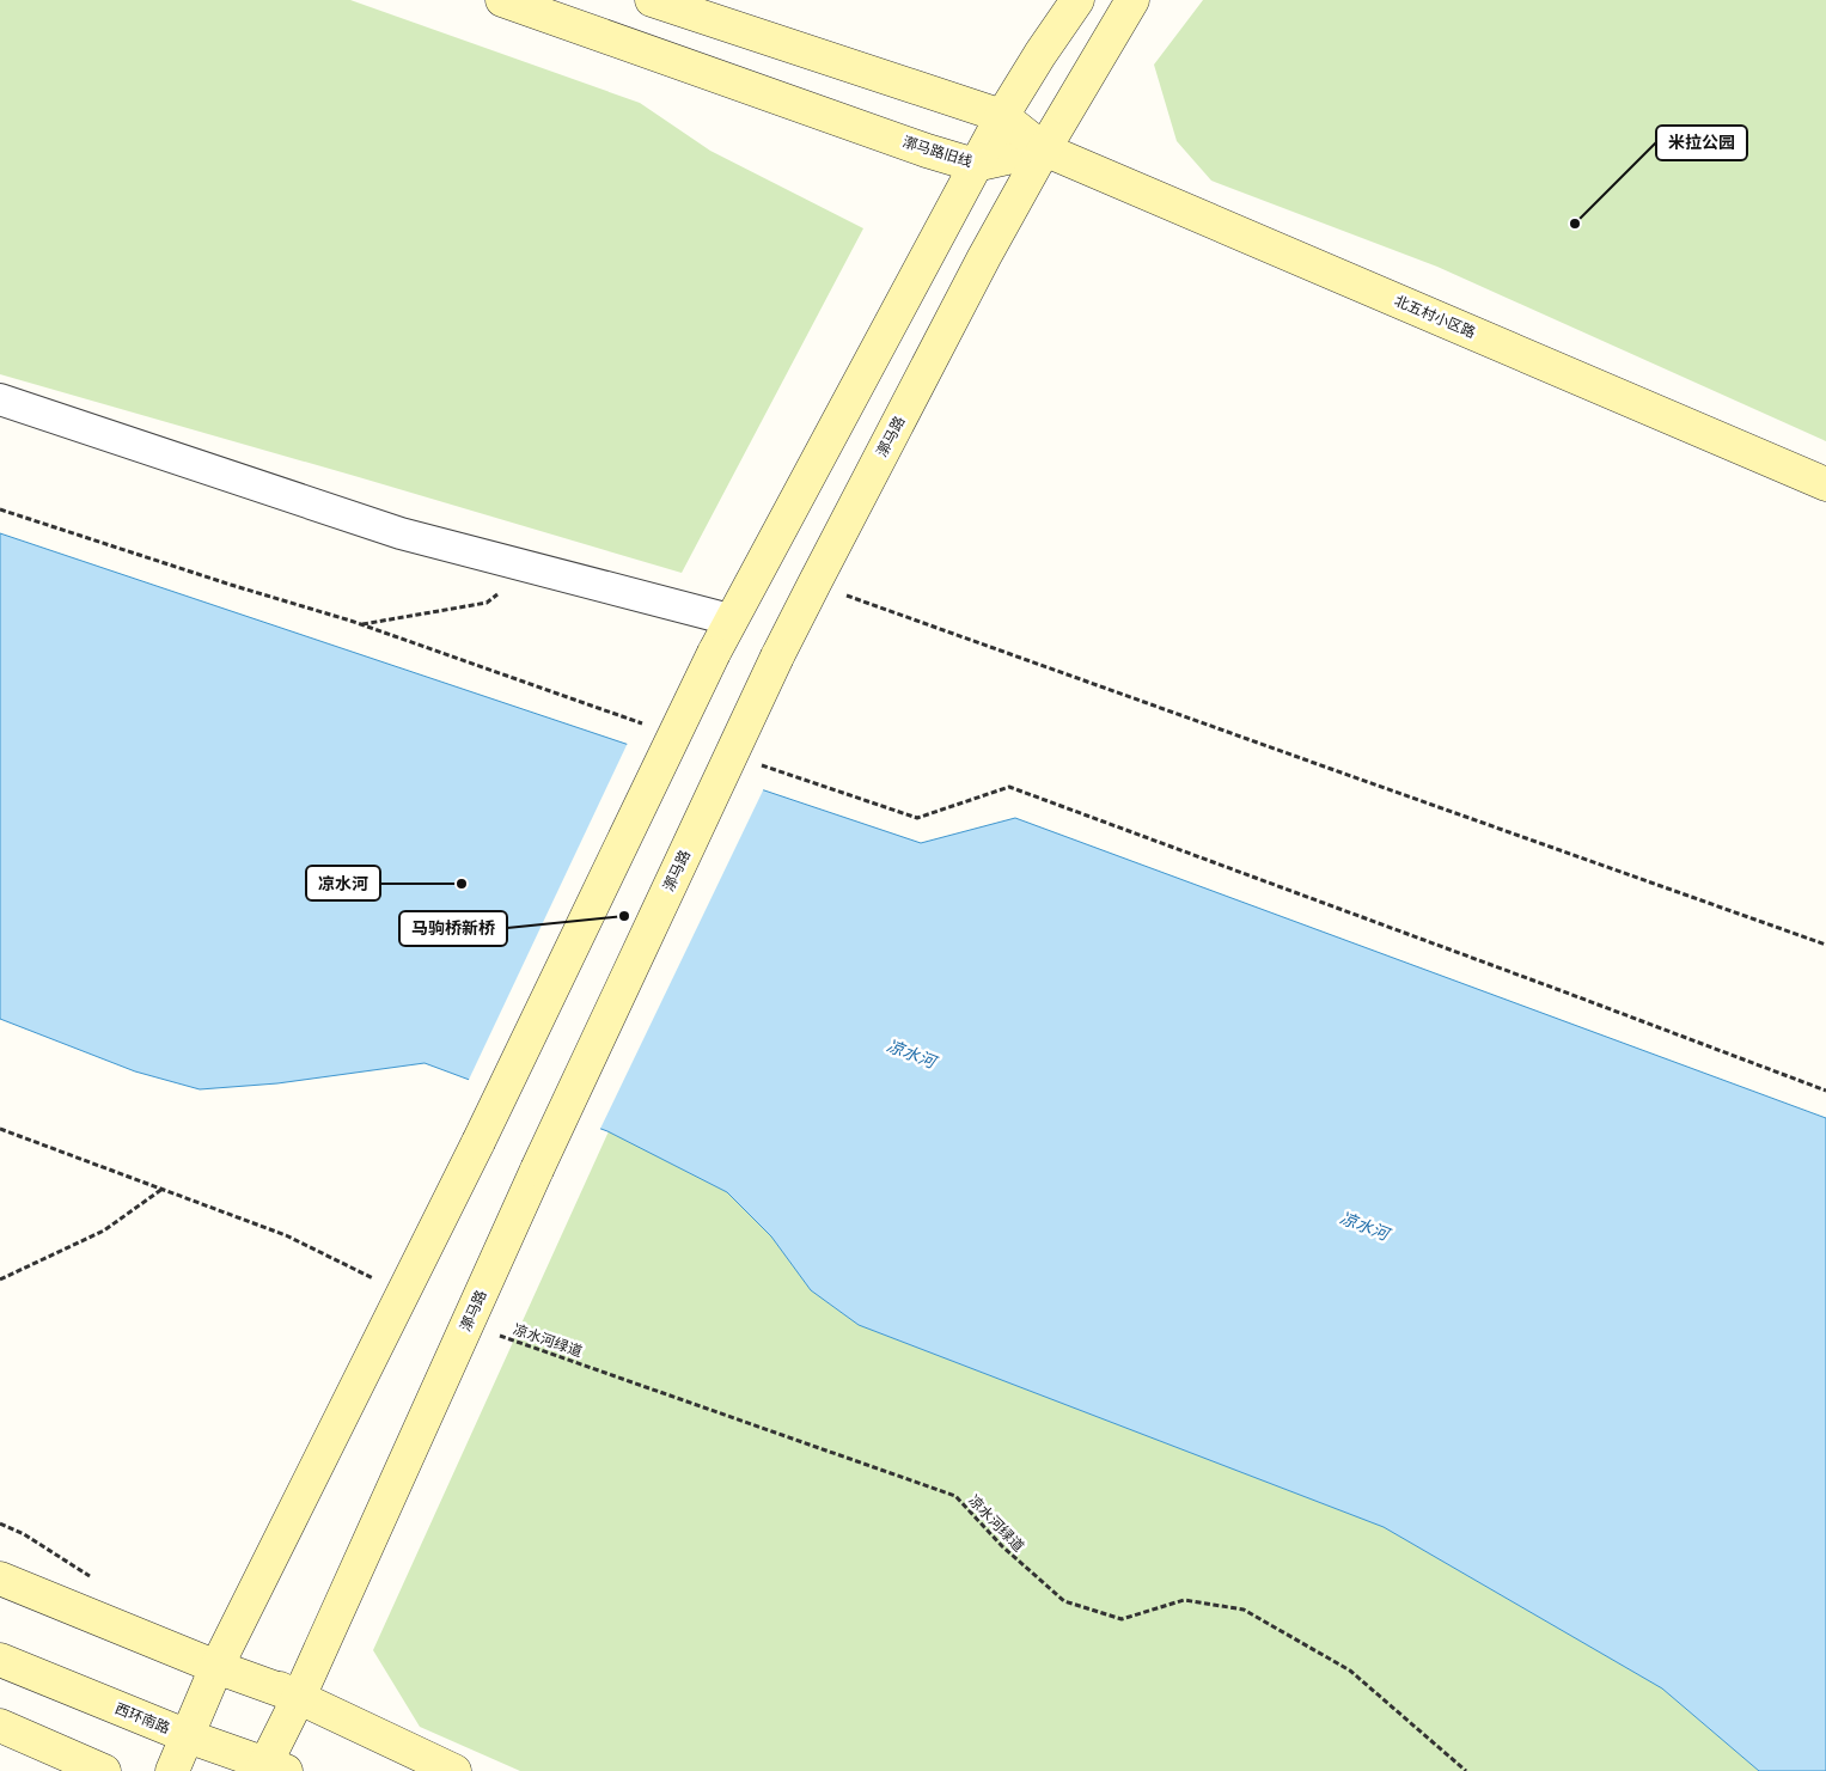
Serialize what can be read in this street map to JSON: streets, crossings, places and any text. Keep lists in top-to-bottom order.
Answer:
{
  "streets": {
    "main road": [
      "漷马路旧线",
      "北五村小区路",
      "漷马路",
      "西环南路"
    ],
    "path": ["凉水河绿道"]
  },
  "crossings": [
    ["漷马路旧线", "北五村小区路"],
    ["漷马路旧线", "漷马路"],
    ["北五村小区路", "漷马路"],
    ["漷马路", "凉水河绿道"],
    ["漷马路", "西环南路"]
  ],
  "water": ["凉水河"],
  "places": ["米拉公园", "凉水河", "马驹桥新桥"]
}
